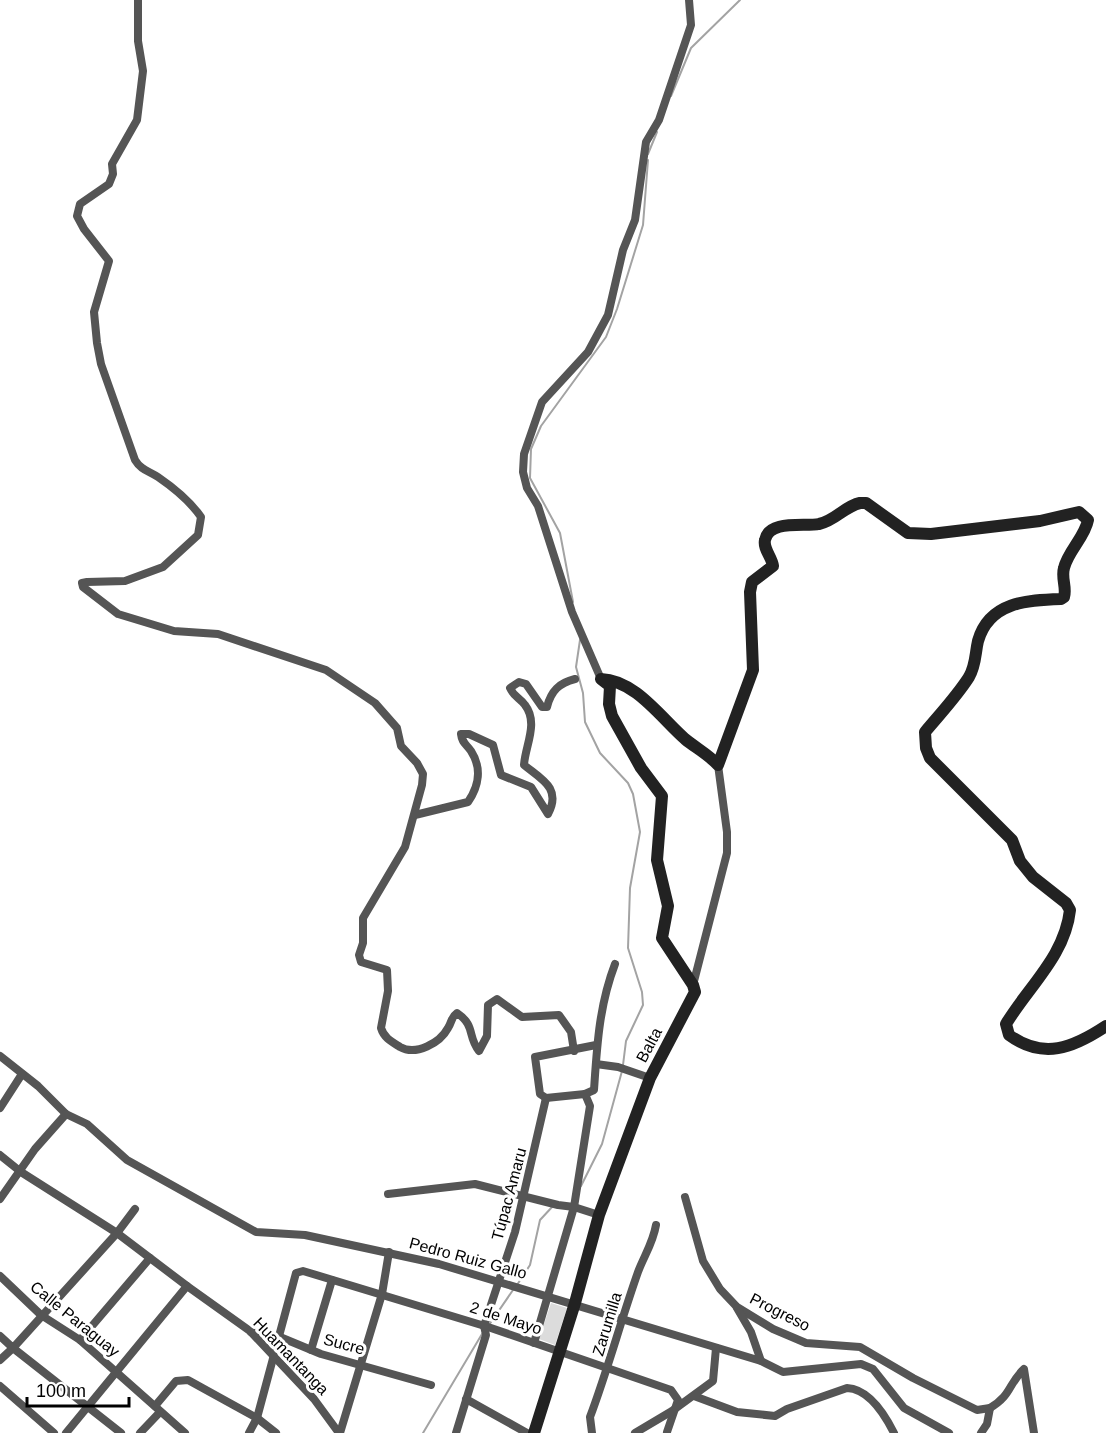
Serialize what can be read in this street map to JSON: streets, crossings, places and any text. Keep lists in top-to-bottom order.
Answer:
{
  "streets": {
    "street": [
      "Balta",
      "Túpac Amaru",
      "Pedro Ruiz Gallo",
      "Progreso",
      "2 de Mayo",
      "Calle Paraguay",
      "Zarumilla",
      "Sucre",
      "Huamantanga"
    ]
  },
  "crossings": [
    ["Balta", "Pedro Ruiz Gallo"],
    ["Balta", "2 de Mayo"],
    ["Túpac Amaru", "Pedro Ruiz Gallo"],
    ["Túpac Amaru", "2 de Mayo"],
    ["Pedro Ruiz Gallo", "Zarumilla"],
    ["2 de Mayo", "Zarumilla"],
    ["2 de Mayo", "Sucre"],
    ["Sucre", "Huamantanga"]
  ],
  "scale_bar": "100 m"
}
